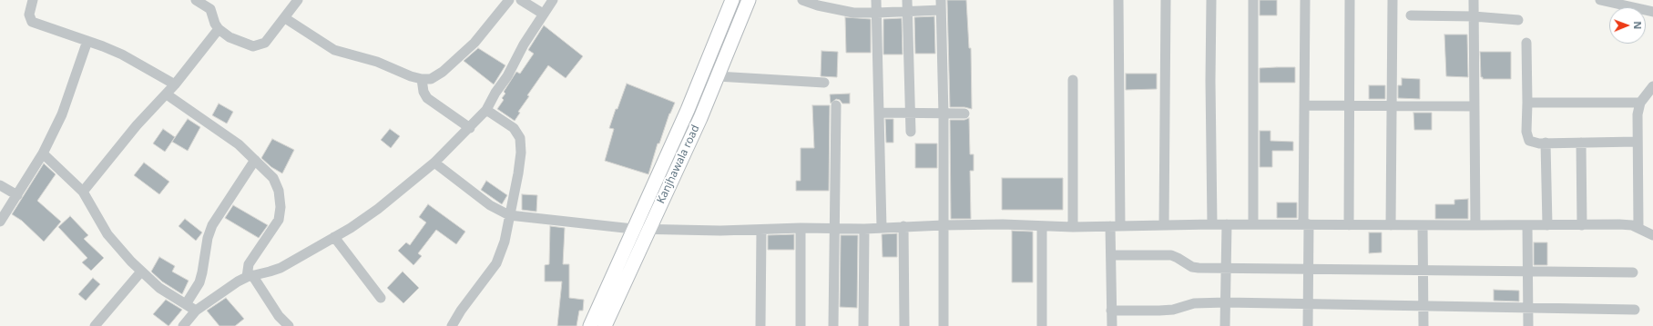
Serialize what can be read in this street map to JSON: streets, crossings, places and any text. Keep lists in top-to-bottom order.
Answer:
{
  "streets": {
    "main road": ["Kanjhawala road"]
  },
  "north": "right"
}
